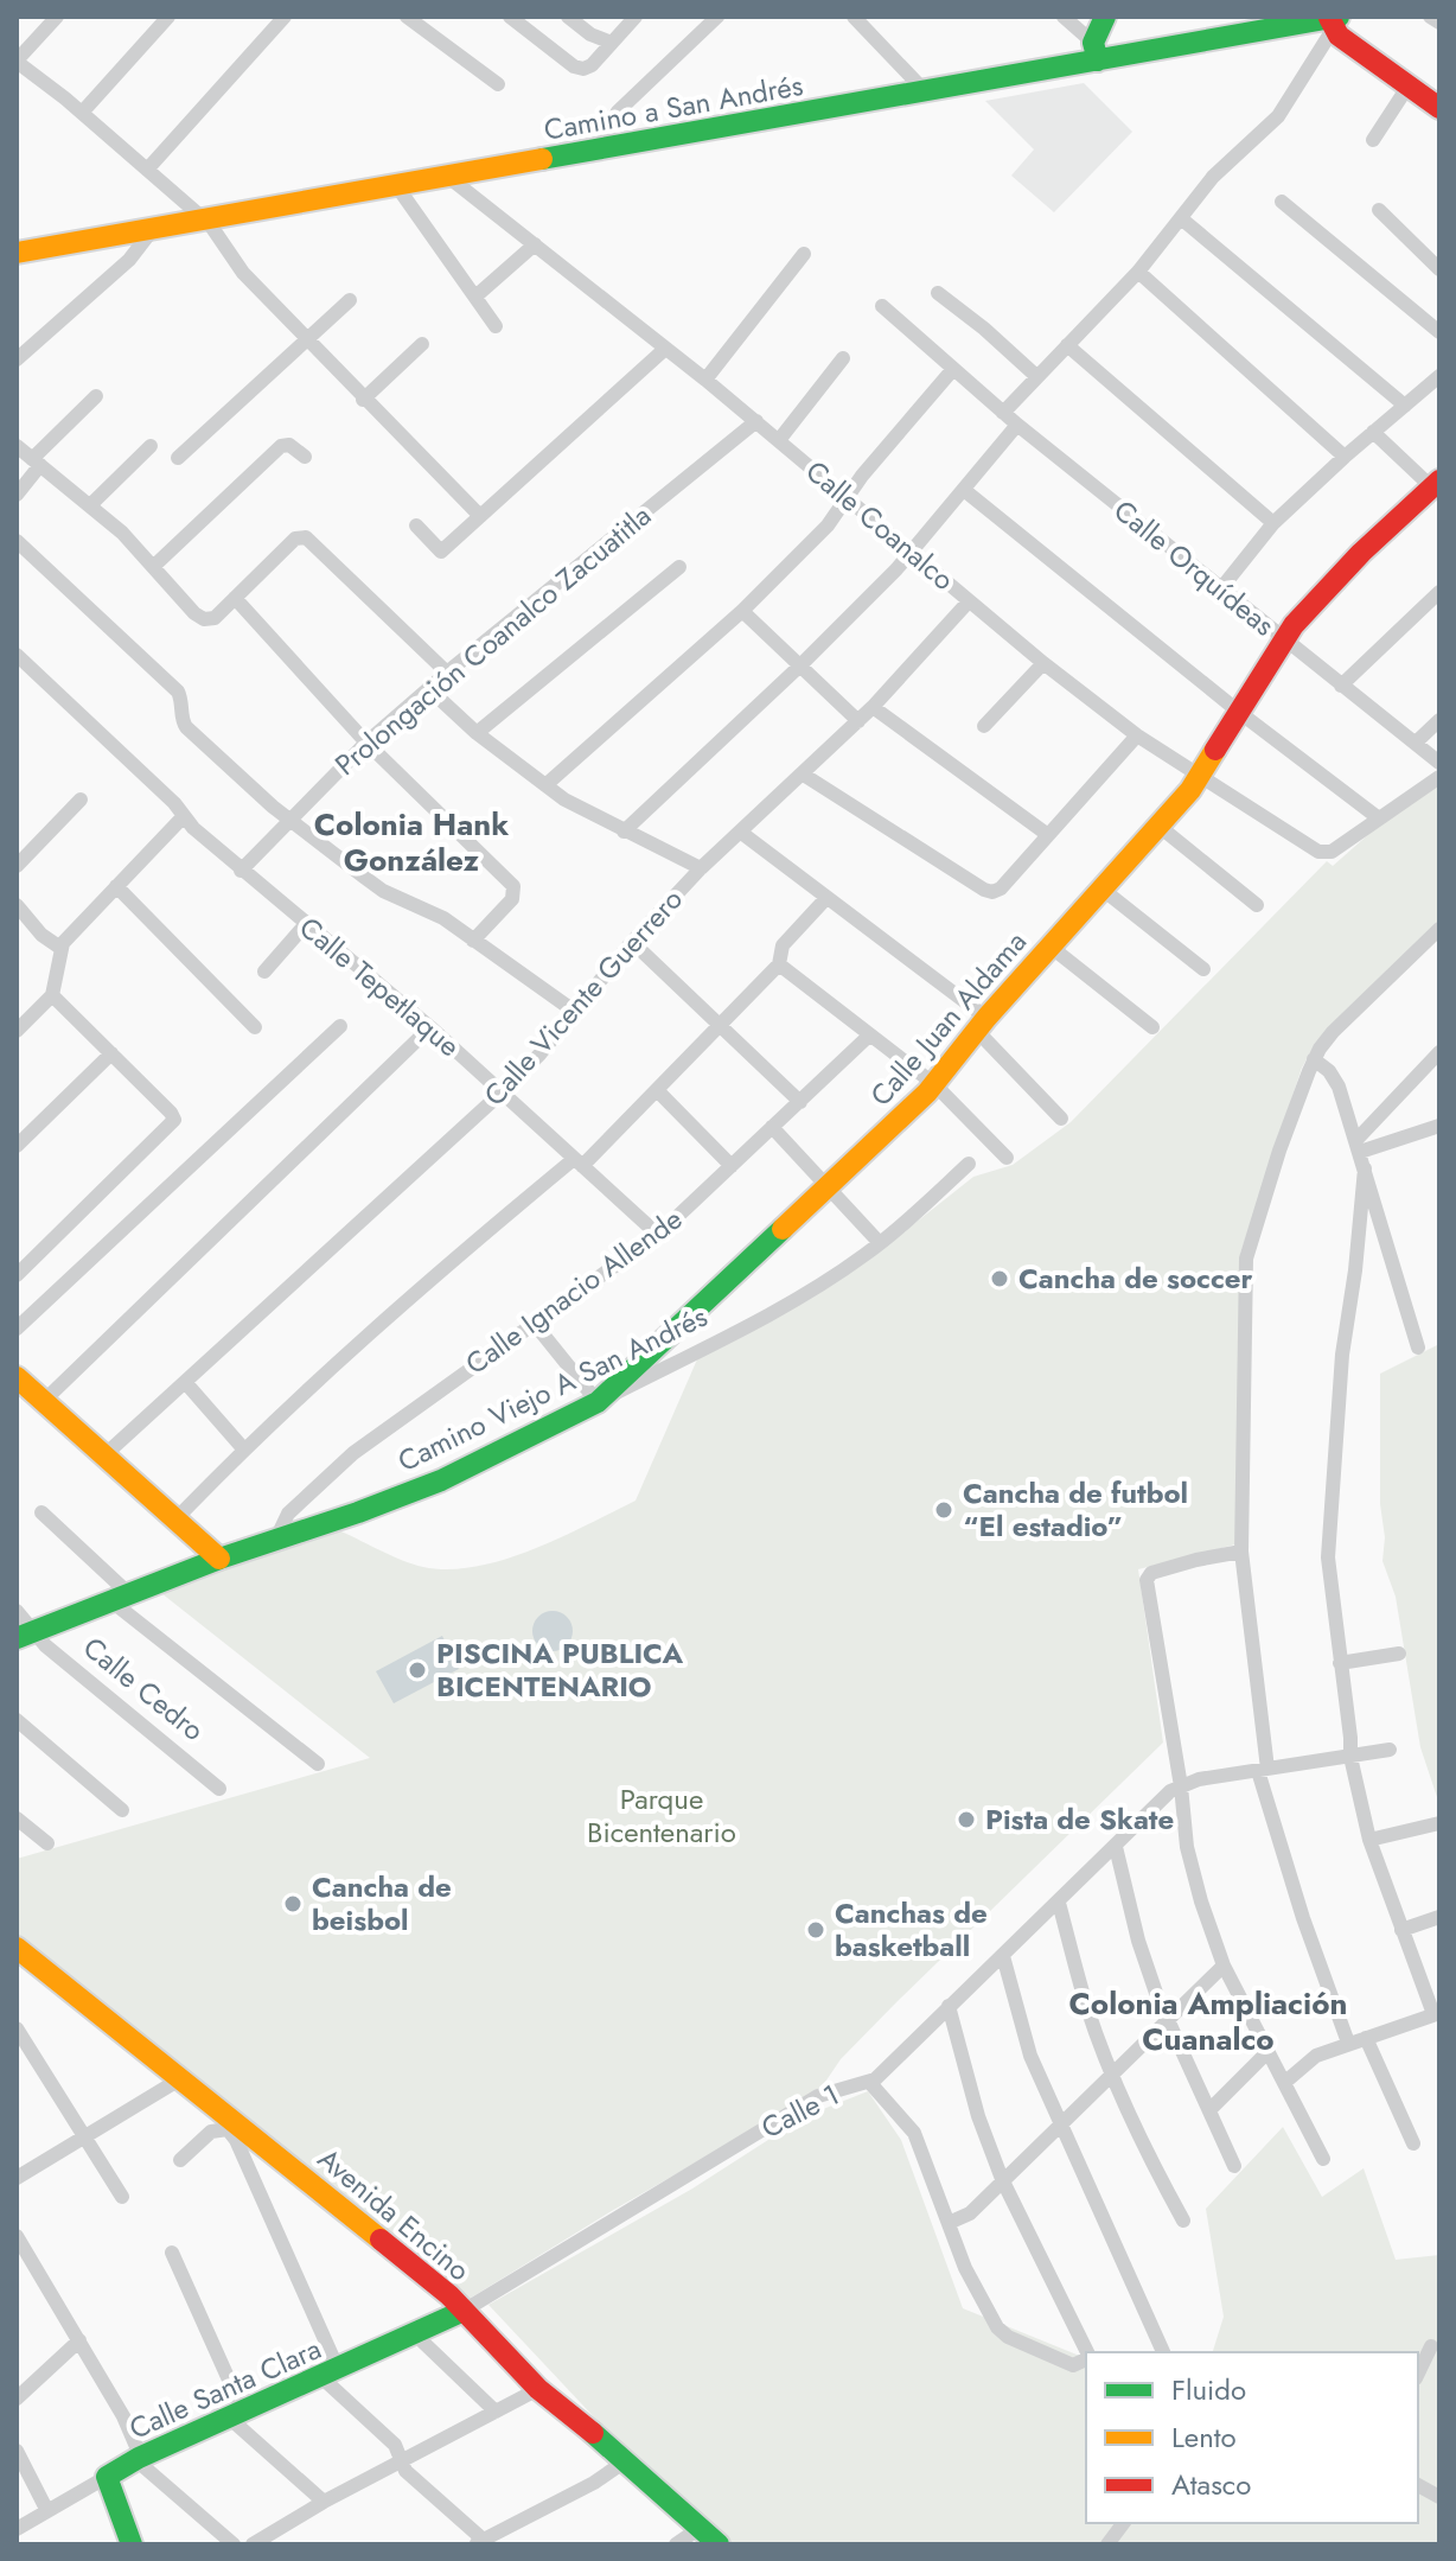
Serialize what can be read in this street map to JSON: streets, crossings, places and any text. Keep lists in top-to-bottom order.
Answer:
{
  "streets": {
    "street": [
      "Camino a San Andrés",
      "Calle Coanalco",
      "Calle Orquídeas",
      "Prolongación Coanalco Zacuatitla",
      "Calle Tepetlaque",
      "Calle Vicente Guerrero",
      "Calle Juan Aldama",
      "Calle Ignacio Allende",
      "Camino Viejo A San Andrés",
      "Calle Cedro",
      "Calle 1",
      "Avenida Encino",
      "Calle Santa Clara"
    ]
  },
  "crossings": [
    ["Camino a San Andrés", "Calle Coanalco"],
    ["Calle Coanalco", "Prolongación Coanalco Zacuatitla"],
    ["Calle Coanalco", "Calle Vicente Guerrero"],
    ["Calle Coanalco", "Calle Juan Aldama"],
    ["Calle Orquídeas", "Calle Juan Aldama"],
    ["Prolongación Coanalco Zacuatitla", "Calle Tepetlaque"],
    ["Calle Tepetlaque", "Calle Vicente Guerrero"],
    ["Calle Tepetlaque", "Calle Ignacio Allende"],
    ["Calle Juan Aldama", "Camino Viejo A San Andrés"],
    ["Calle Ignacio Allende", "Camino Viejo A San Andrés"],
    ["Camino Viejo A San Andrés", "Calle Cedro"],
    ["Calle 1", "Avenida Encino"],
    ["Calle 1", "Calle Santa Clara"],
    ["Avenida Encino", "Calle Santa Clara"]
  ],
  "districts": ["Colonia Hank González", "Colonia Ampliación Cuanalco"],
  "parks": ["Parque Bicentenario"],
  "places": [
    "Cancha de soccer",
    "Cancha de futbol “El estadio”",
    "PISCINA PUBLICA BICENTENARIO",
    "Pista de Skate",
    "Cancha de beisbol",
    "Canchas de basketball"
  ],
  "legend": ["Fluido", "Lento", "Atasco"]
}
